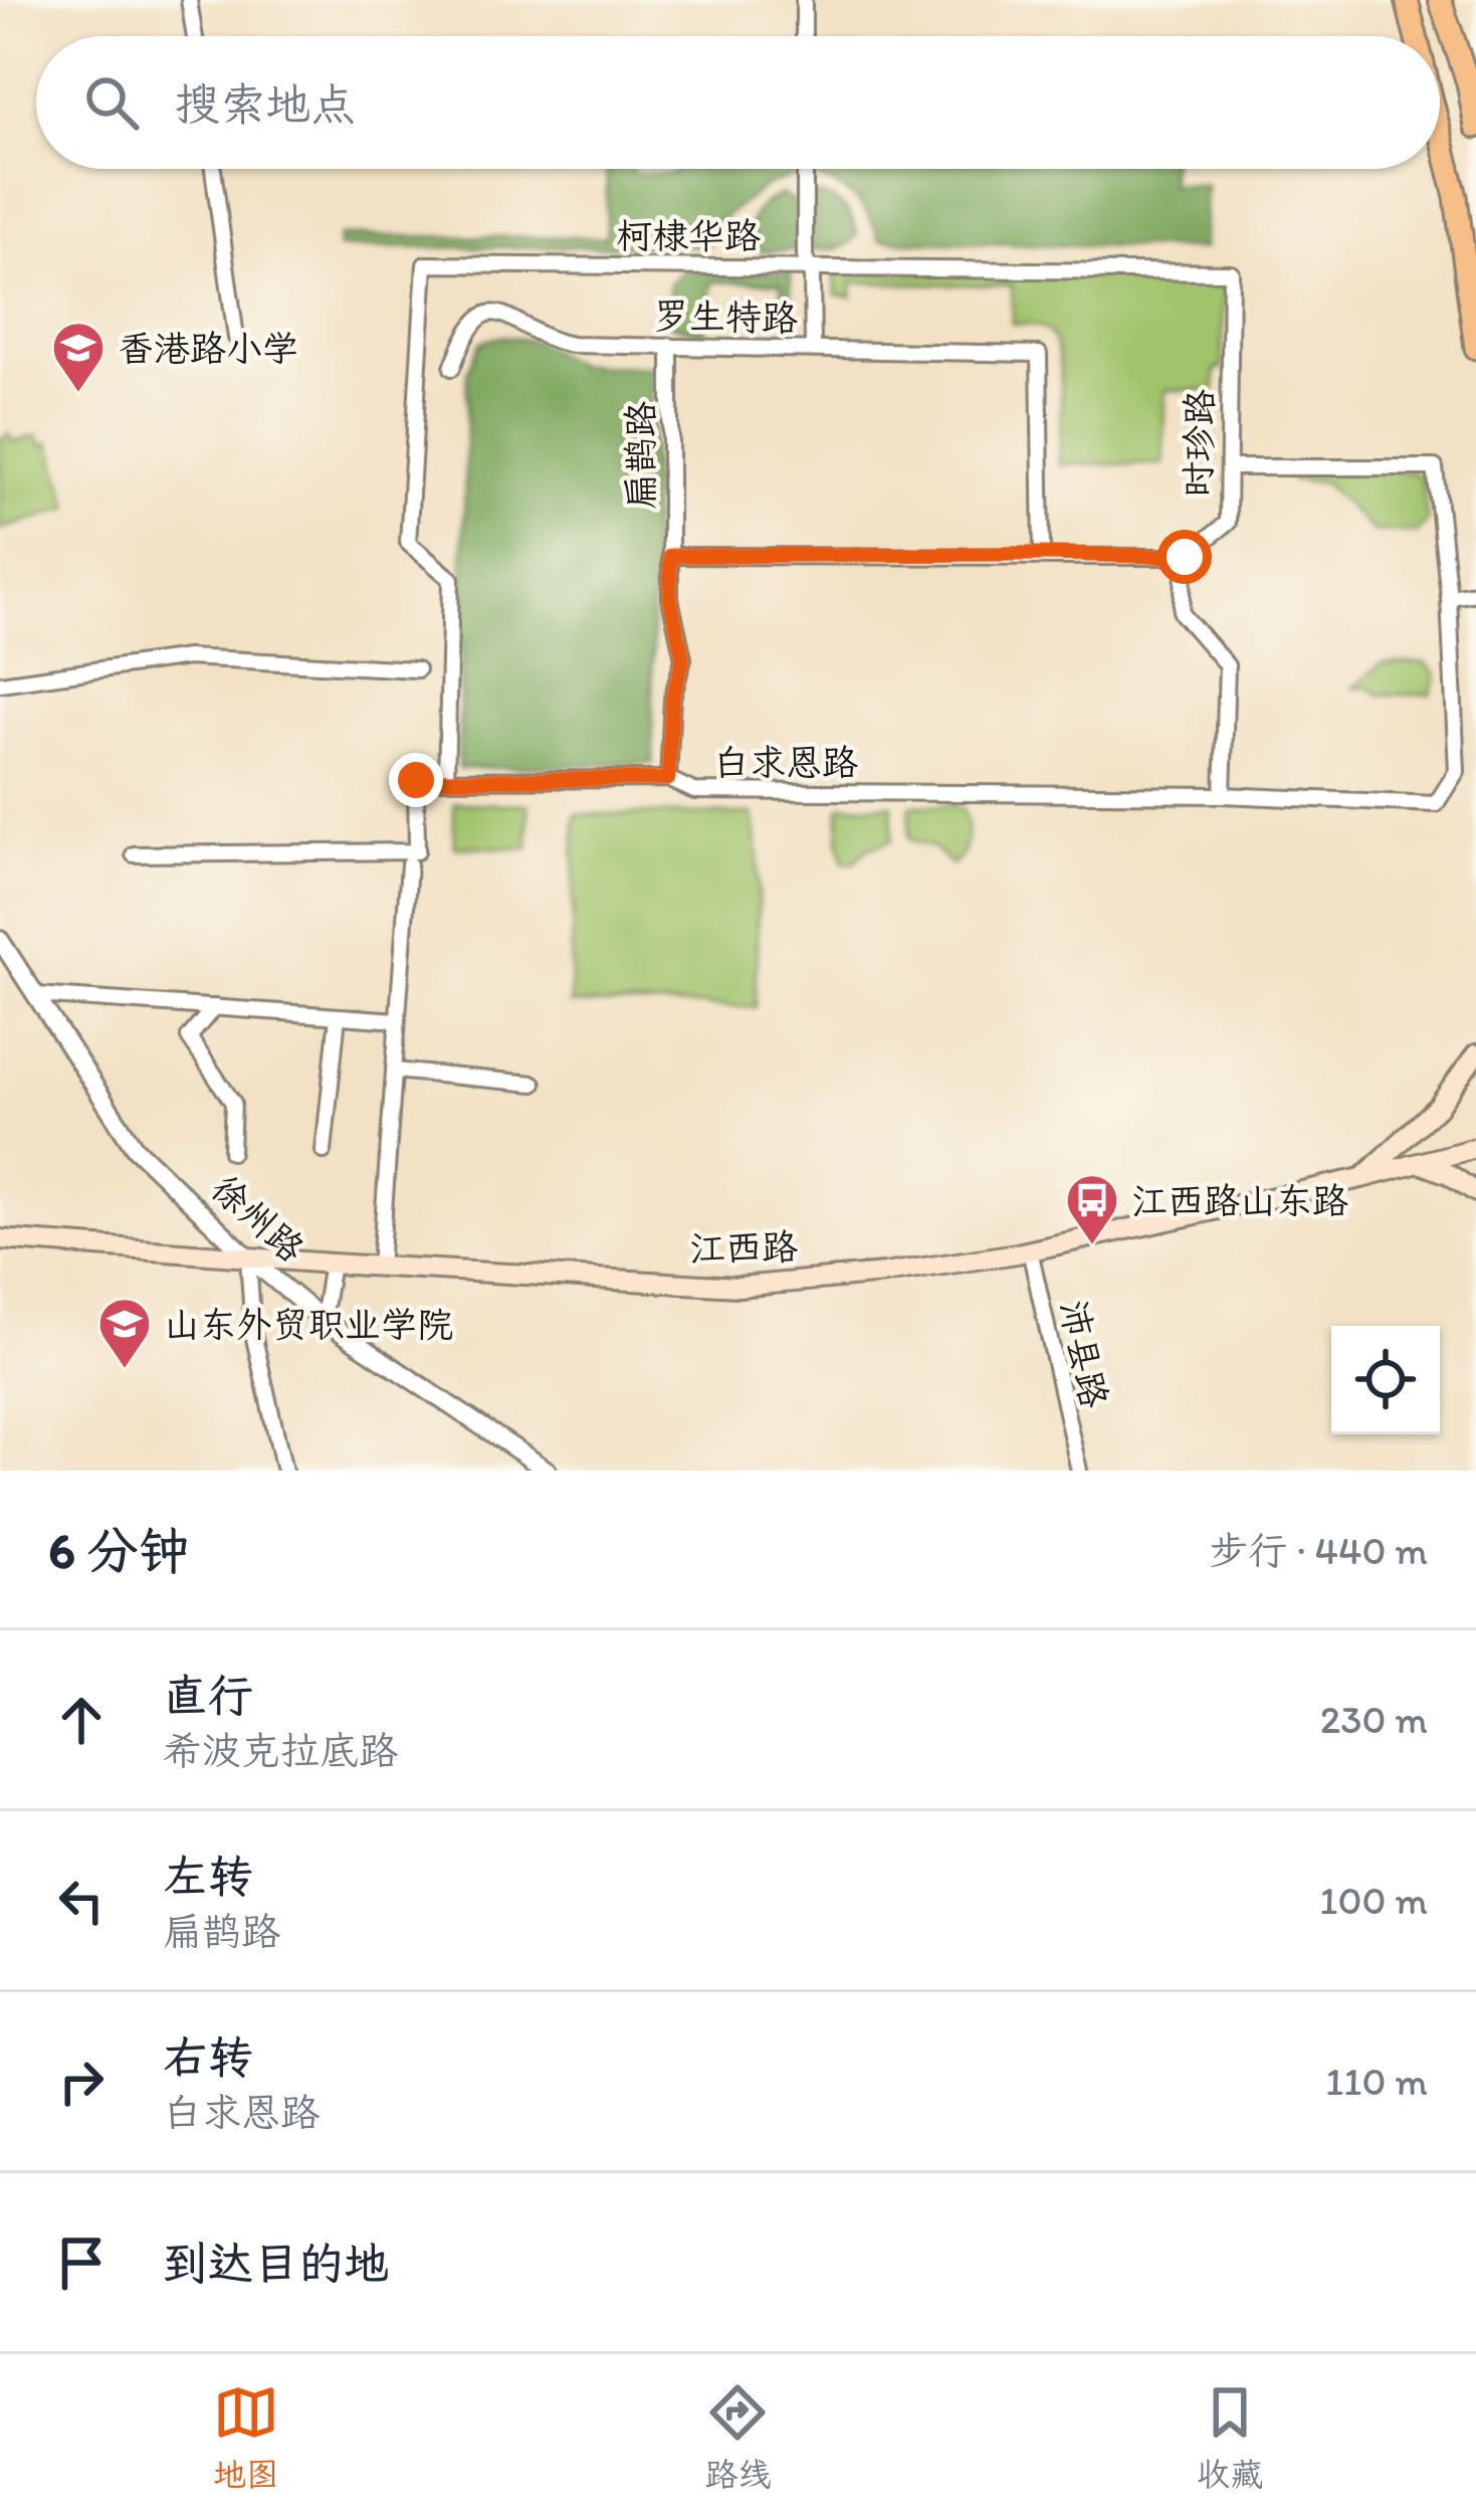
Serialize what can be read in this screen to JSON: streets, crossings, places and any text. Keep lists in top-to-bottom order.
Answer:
{
  "streets": {
    "main road": ["江西路"],
    "street": [
      "柯棣华路",
      "罗生特路",
      "时珍路",
      "扁鹊路",
      "白求恩路",
      "徐州路",
      "沛县路"
    ]
  },
  "crossings": [
    ["柯棣华路", "时珍路"],
    ["柯棣华路", "白求恩路"],
    ["罗生特路", "扁鹊路"],
    ["扁鹊路", "白求恩路"],
    ["徐州路", "江西路"],
    ["江西路", "沛县路"]
  ],
  "places": {
    "school or university": ["香港路小学", "山东外贸职业学院"],
    "bus stop": ["江西路山东路"]
  },
  "page": {
    "search": "搜索地点",
    "heading": ["6 分钟", "步行 · 440 m"],
    "list": [
      ["直行", "希波克拉底路", "230 m"],
      ["左转", "扁鹊路", "100 m"],
      ["右转", "白求恩路", "110 m"],
      "到达目的地"
    ],
    "nav": ["地图", "路线", "收藏"]
  }
}
